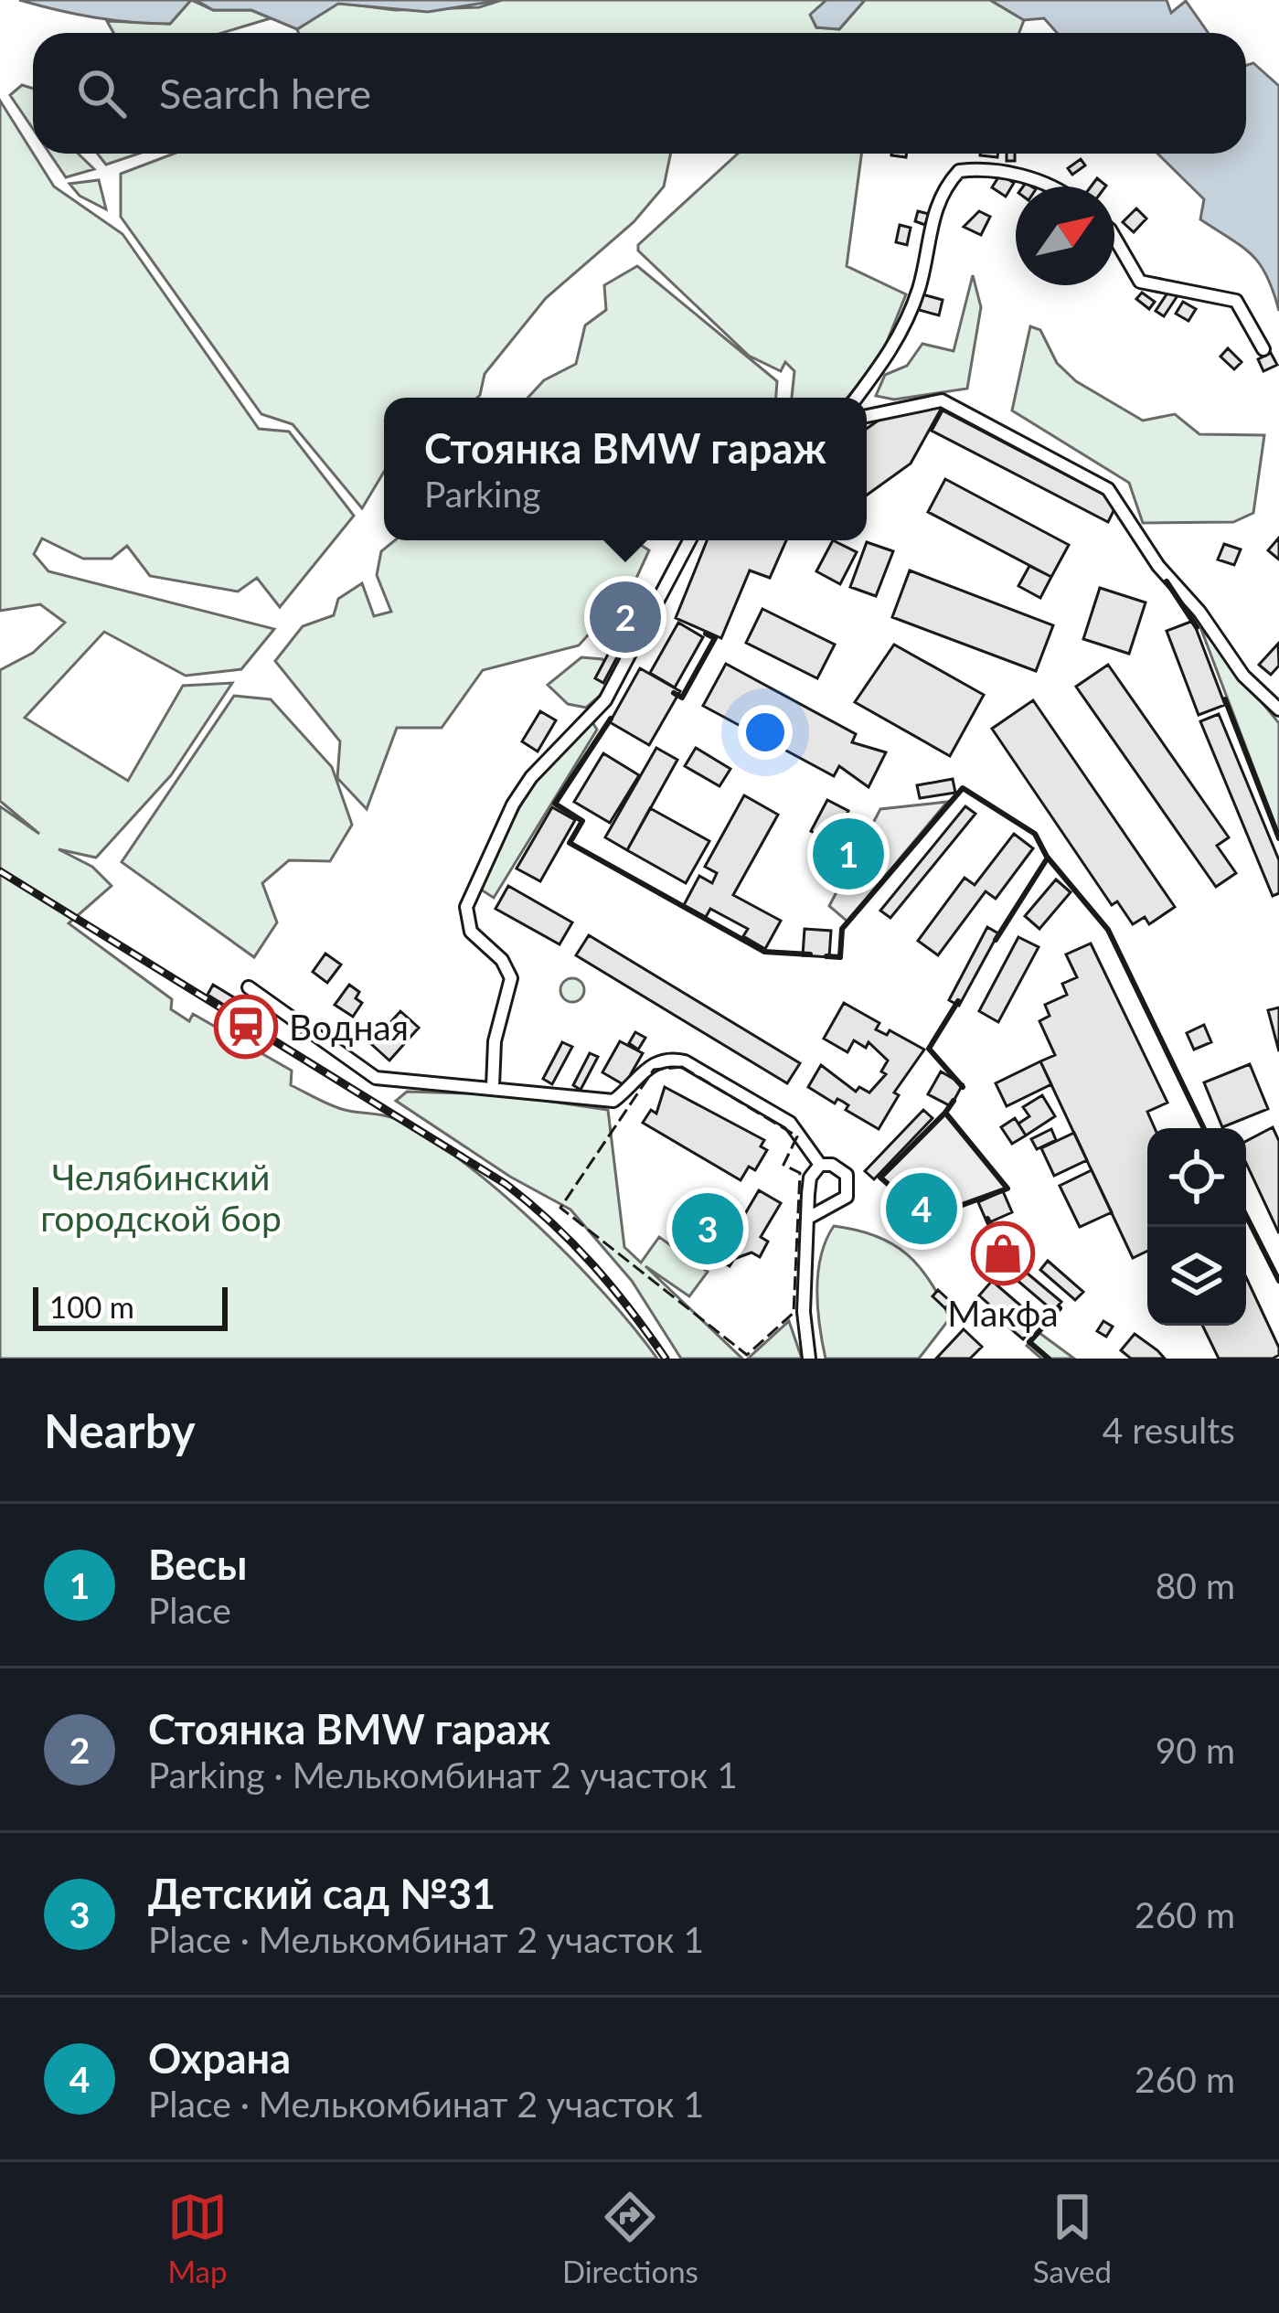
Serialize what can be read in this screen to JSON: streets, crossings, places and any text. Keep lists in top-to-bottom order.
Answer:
{
  "parks": ["Челябинский городской бор"],
  "places": {
    "station": ["Водная"],
    "shop": ["Макфа"]
  },
  "scale_bar": "100 m",
  "north": "top right",
  "page": {
    "search": "Search here",
    "popup": ["Стоянка BMW гараж", "Parking"],
    "pins": [
      "2",
      "1",
      "4",
      "3"
    ],
    "scale": "100 m",
    "heading": ["Nearby", "4 results"],
    "list": [
      {
        "mark": "1",
        "name": "Весы",
        "note": "Place",
        "value": "80 m"
      },
      {
        "mark": "2",
        "name": "Стоянка BMW гараж",
        "note": "Parking · Мелькомбинат 2 участок 1",
        "value": "90 m"
      },
      {
        "mark": "3",
        "name": "Детский сад №31",
        "note": "Place · Мелькомбинат 2 участок 1",
        "value": "260 m"
      },
      {
        "mark": "4",
        "name": "Охрана",
        "note": "Place · Мелькомбинат 2 участок 1",
        "value": "260 m"
      }
    ],
    "nav": ["Map", "Directions", "Saved"]
  }
}
